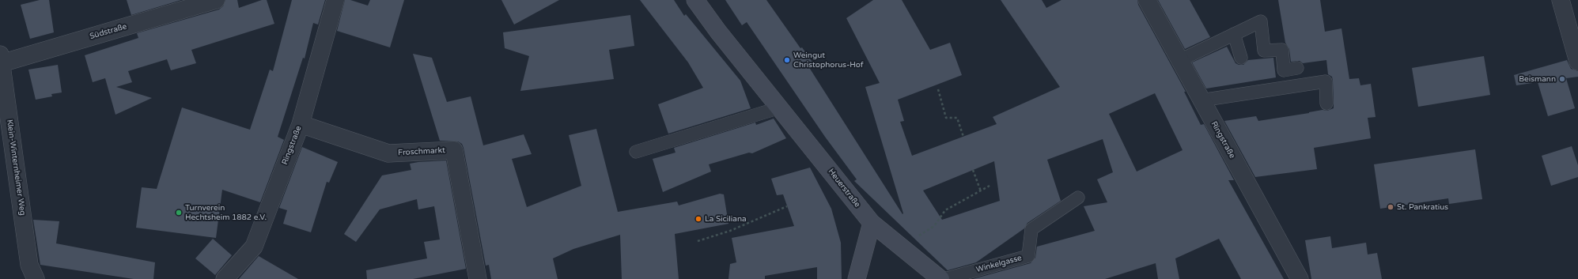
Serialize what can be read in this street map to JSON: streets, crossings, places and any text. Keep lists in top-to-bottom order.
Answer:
{
  "streets": {
    "street": [
      "Südstraße",
      "Ringstraße",
      "Froschmarkt",
      "Klein-Winternheimer Weg",
      "Heuerstraße"
    ],
    "lane": ["Winkelgasse"]
  },
  "crossings": [
    ["Südstraße", "Klein-Winternheimer Weg"],
    ["Ringstraße", "Froschmarkt"]
  ],
  "places": [
    "Weingut Christophorus-Hof",
    "Beismann",
    "St. Pankratius",
    "Turnverein Hechtsheim 1882 e.V.",
    "La Siciliana"
  ]
}
